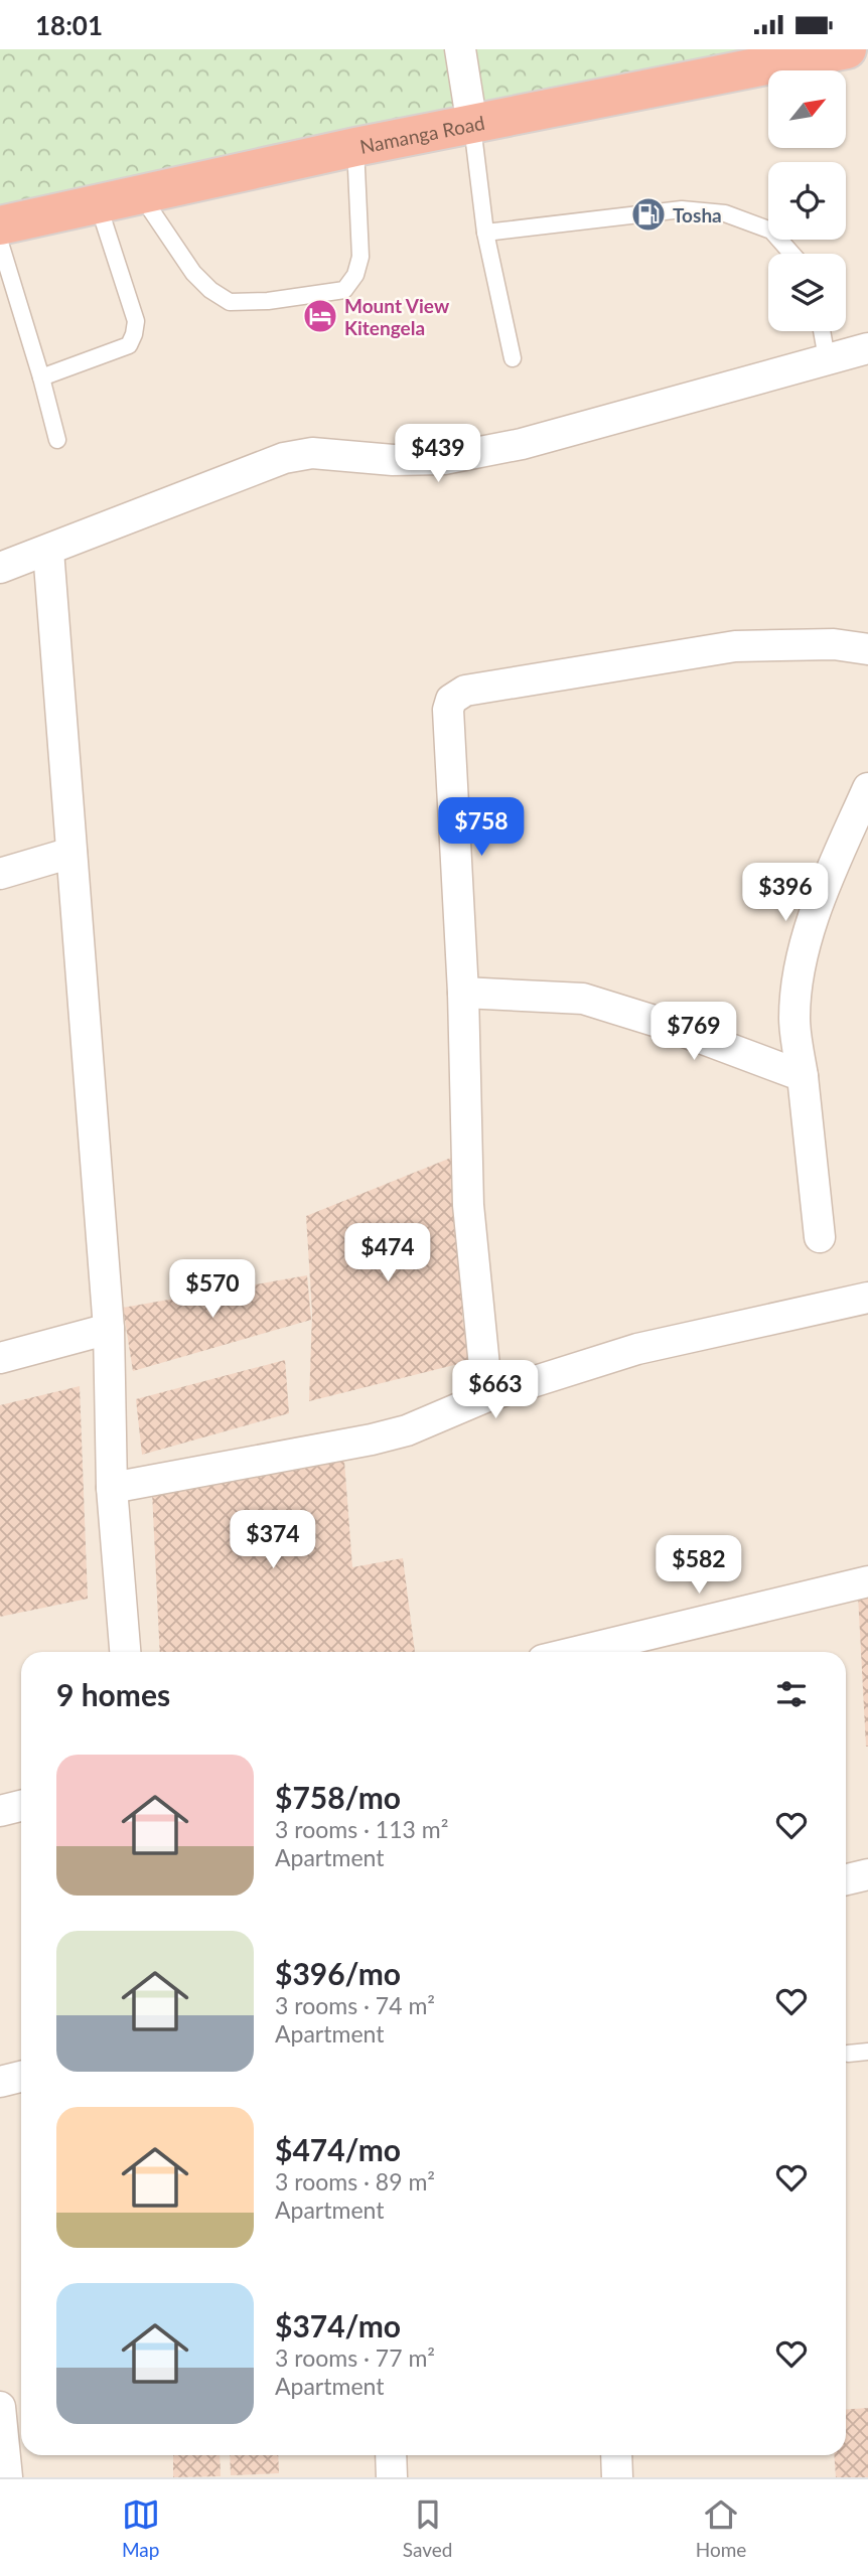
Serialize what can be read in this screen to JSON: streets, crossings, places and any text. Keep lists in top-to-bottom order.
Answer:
{
  "streets": {
    "highway": ["Namanga Road"]
  },
  "places": {
    "fuel station": ["Tosha"],
    "hotel": ["Mount View Kitengela"]
  },
  "north": "top right",
  "page": {
    "status": "18:01",
    "price": [
      "$439",
      "$758",
      "$396",
      "$769",
      "$474",
      "$570",
      "$663",
      "$374",
      "$582"
    ],
    "heading": "9 homes",
    "list": [
      {
        "name": "$758/mo",
        "note": "3 rooms · 113 m² · Apartment"
      },
      {
        "name": "$396/mo",
        "note": "3 rooms · 74 m² · Apartment"
      },
      {
        "name": "$474/mo",
        "note": "3 rooms · 89 m² · Apartment"
      },
      {
        "name": "$374/mo",
        "note": "3 rooms · 77 m² · Apartment"
      }
    ],
    "tabs": ["Map", "Saved", "Home"]
  }
}
